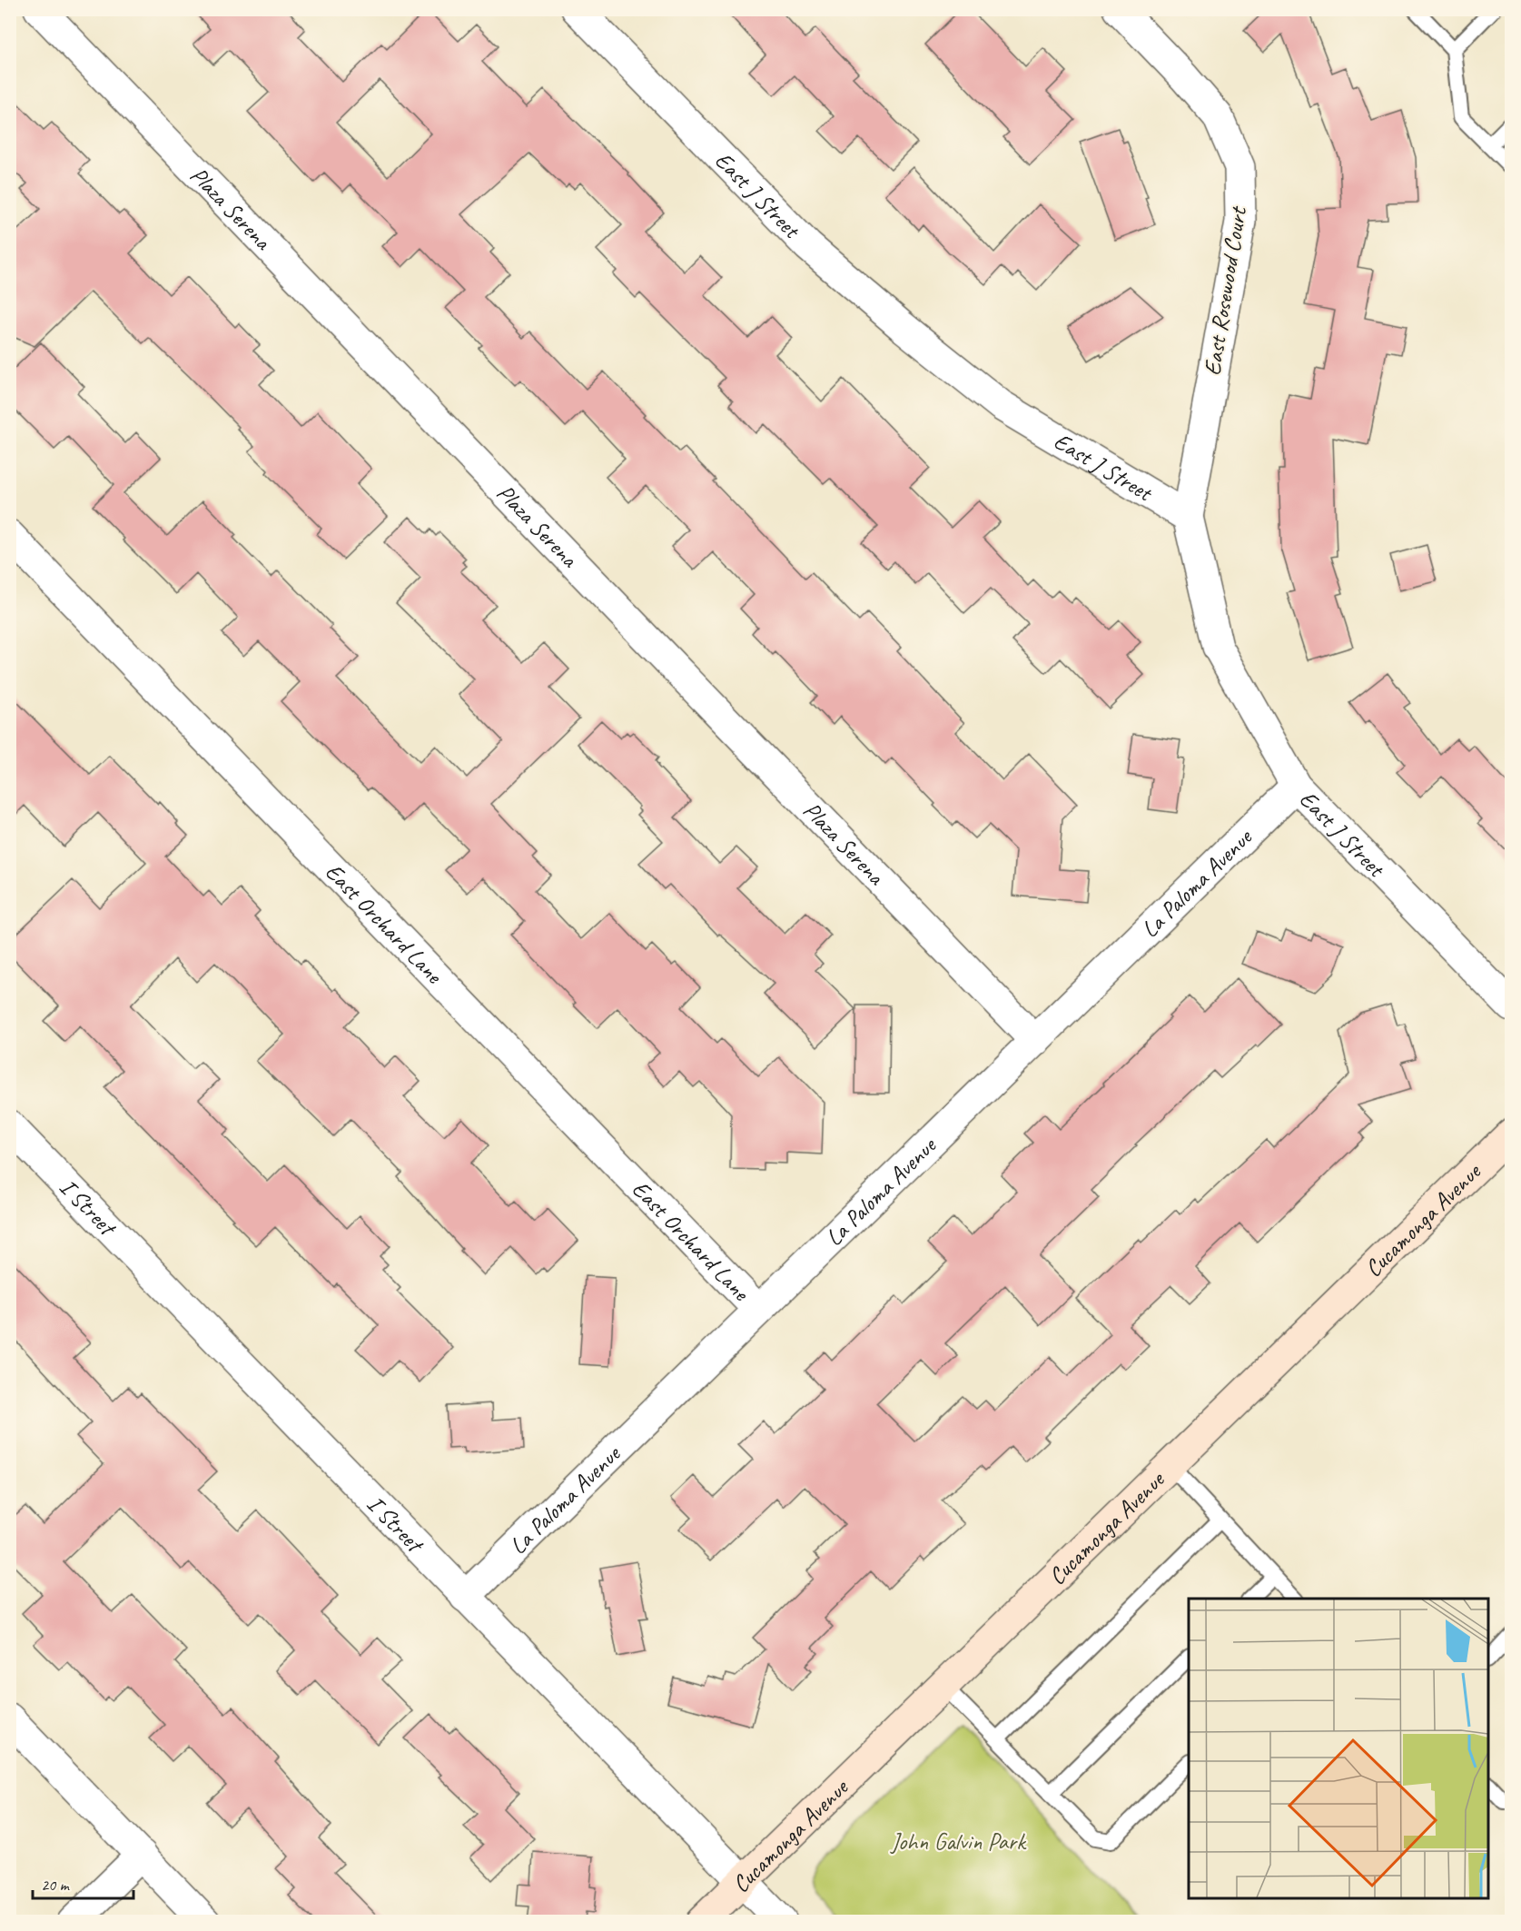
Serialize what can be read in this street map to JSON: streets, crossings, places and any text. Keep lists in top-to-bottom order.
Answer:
{
  "streets": {
    "street": [
      "East J Street",
      "Plaza Serena",
      "East Rosewood Court",
      "La Paloma Avenue",
      "East Orchard Lane",
      "I Street",
      "Cucamonga Avenue"
    ]
  },
  "crossings": [
    ["East J Street", "East Rosewood Court"],
    ["East J Street", "La Paloma Avenue"],
    ["Plaza Serena", "La Paloma Avenue"],
    ["La Paloma Avenue", "East Orchard Lane"],
    ["La Paloma Avenue", "I Street"],
    ["I Street", "Cucamonga Avenue"]
  ],
  "parks": ["John Galvin Park"],
  "scale_bar": "20 m"
}
